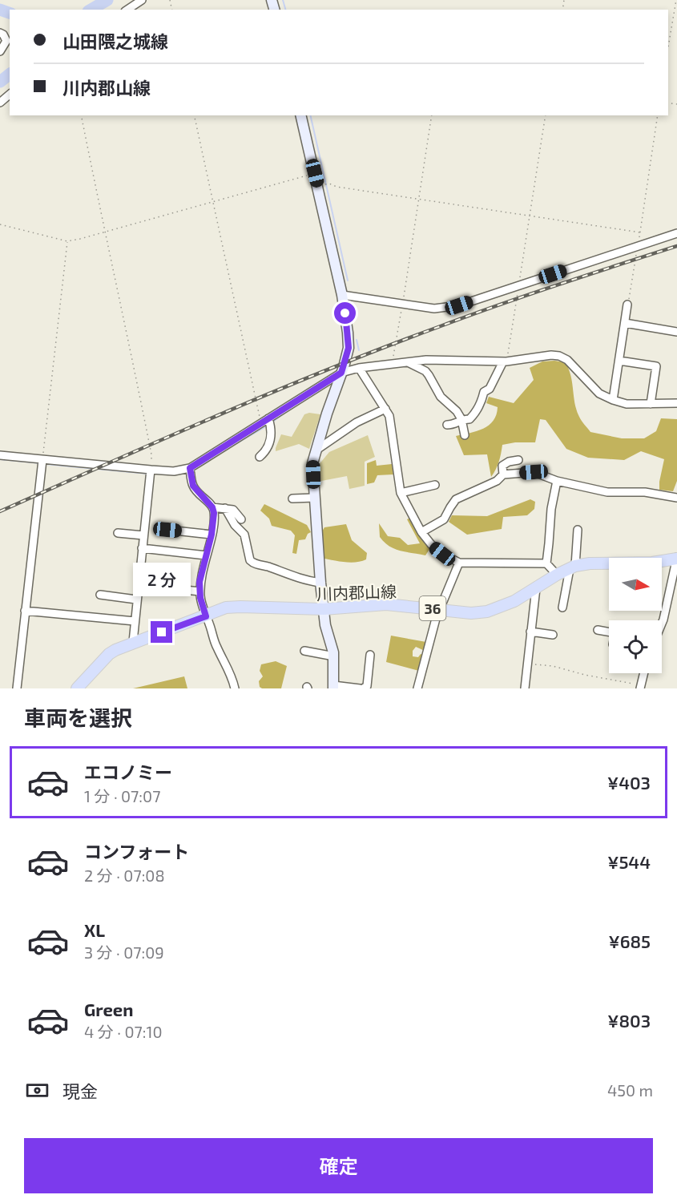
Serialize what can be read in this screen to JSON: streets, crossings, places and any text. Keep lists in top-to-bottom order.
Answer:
{
  "streets": {
    "main road": ["川内郡山線", "36"]
  },
  "north": "right",
  "page": {
    "banner": ["山田隈之城線", "川内郡山線"],
    "bubble": "2 分",
    "heading": "車両を選択",
    "list": [
      {
        "name": "エコノミー",
        "note": "1 分 · 07:07",
        "value": "¥403"
      },
      {
        "name": "コンフォート",
        "note": "2 分 · 07:08",
        "value": "¥544"
      },
      {
        "name": "XL",
        "note": "3 分 · 07:09",
        "value": "¥685"
      },
      {
        "name": "Green",
        "note": "4 分 · 07:10",
        "value": "¥803"
      }
    ],
    "pay": ["現金", "450 m"],
    "buttons": "確定"
  }
}
